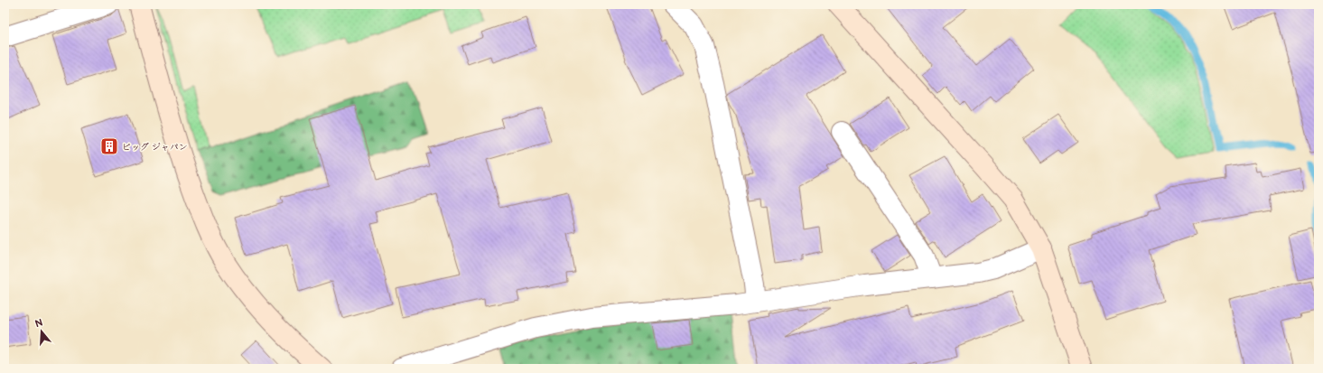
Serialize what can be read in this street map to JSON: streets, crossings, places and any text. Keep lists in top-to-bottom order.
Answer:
{
  "places": {
    "building": ["ビッグ ジャパン"]
  },
  "north": "top"
}
